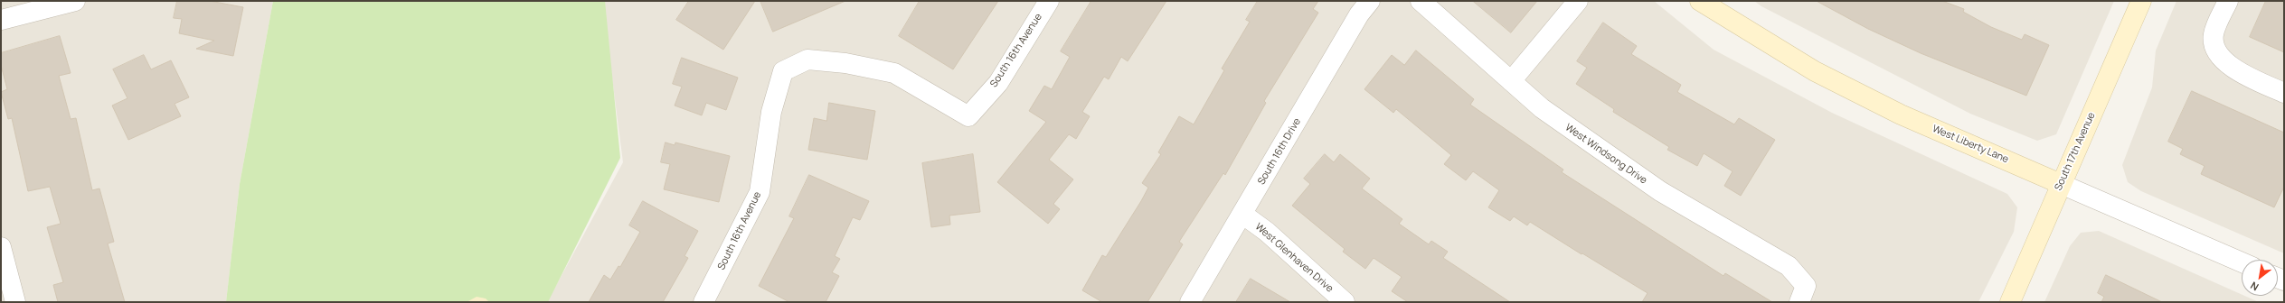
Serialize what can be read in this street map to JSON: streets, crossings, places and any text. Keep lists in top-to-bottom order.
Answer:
{
  "streets": {
    "street": [
      "South 16th Avenue",
      "West Liberty Lane",
      "South 16th Drive",
      "South 17th Avenue",
      "West Windsong Drive",
      "West Glenhaven Drive"
    ]
  },
  "crossings": [
    ["West Liberty Lane", "South 17th Avenue"],
    ["South 16th Drive", "West Glenhaven Drive"]
  ],
  "north": "bottom left"
}
